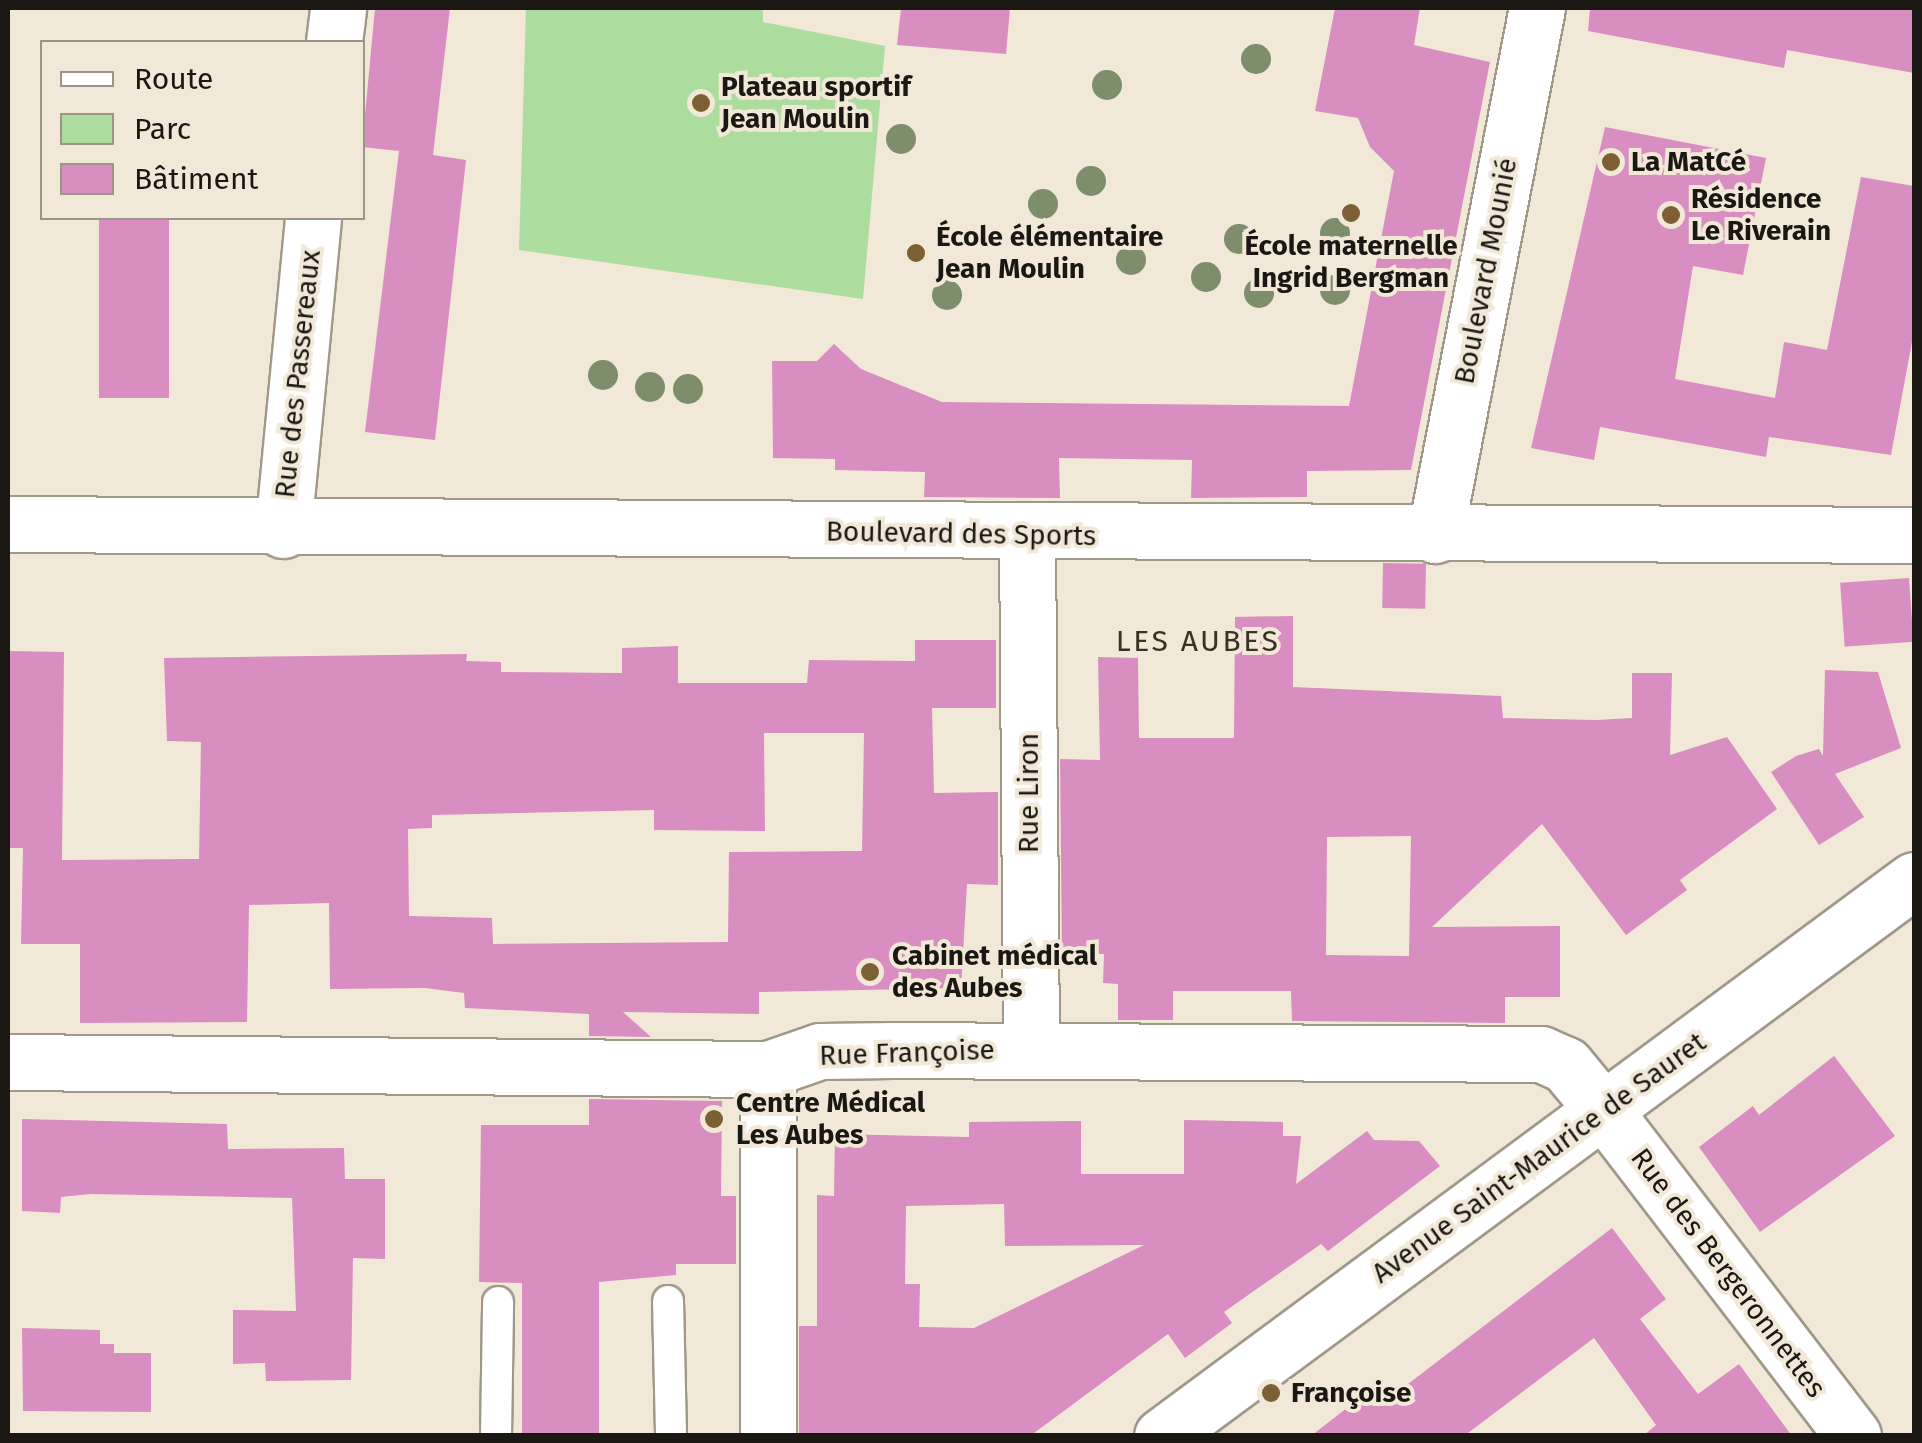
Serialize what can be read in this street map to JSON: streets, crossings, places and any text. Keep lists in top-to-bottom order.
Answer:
{
  "streets": {
    "street": [
      "Boulevard Mounié",
      "Rue des Passereaux",
      "Boulevard des Sports",
      "Rue Liron",
      "Rue Françoise",
      "Avenue Saint-Maurice de Sauret",
      "Rue des Bergeronnettes"
    ]
  },
  "crossings": [
    ["Boulevard Mounié", "Boulevard des Sports"],
    ["Rue des Passereaux", "Boulevard des Sports"],
    ["Boulevard des Sports", "Rue Liron"],
    ["Rue Liron", "Rue Françoise"],
    ["Rue Françoise", "Avenue Saint-Maurice de Sauret"],
    ["Rue Françoise", "Rue des Bergeronnettes"],
    ["Avenue Saint-Maurice de Sauret", "Rue des Bergeronnettes"]
  ],
  "districts": ["LES AUBES"],
  "places": [
    "Plateau sportif Jean Moulin",
    "La MatCé",
    "École maternelle Ingrid Bergman",
    "Résidence Le Riverain",
    "École élémentaire Jean Moulin",
    "Cabinet médical des Aubes",
    "Centre Médical Les Aubes",
    "Françoise"
  ],
  "legend": ["Route", "Parc", "Bâtiment"]
}
